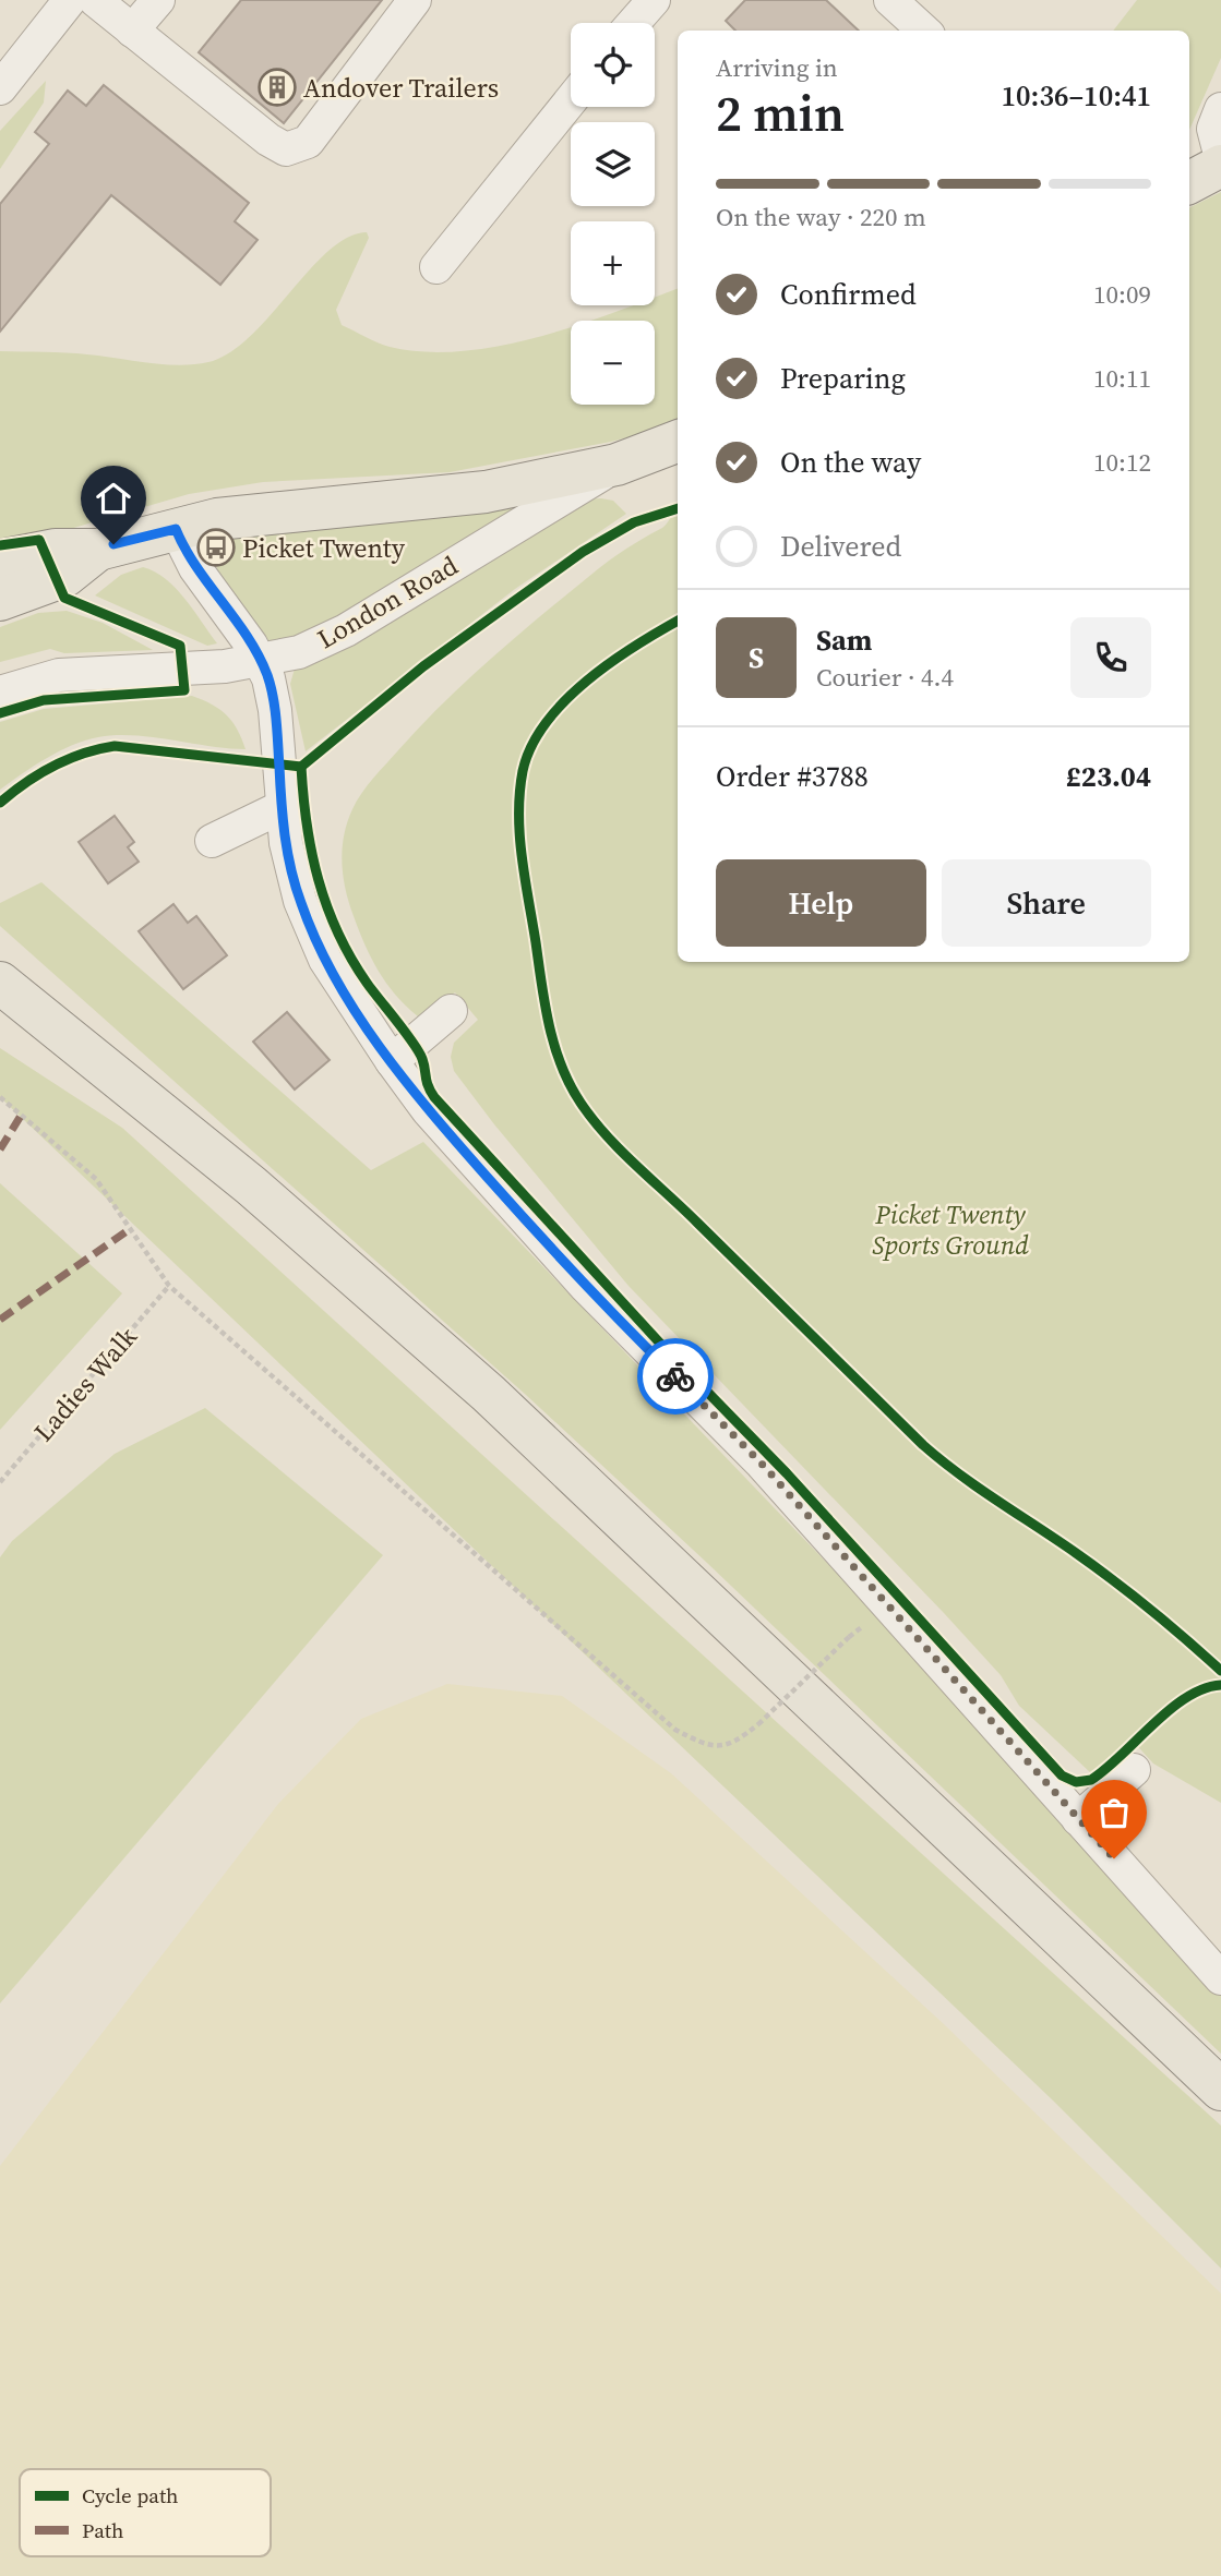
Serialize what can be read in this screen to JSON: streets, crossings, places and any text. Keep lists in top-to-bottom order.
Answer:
{
  "streets": {
    "main road": ["London Road"],
    "path": ["Ladies Walk"]
  },
  "parks": ["Picket Twenty Sports Ground"],
  "places": {
    "building": ["Andover Trailers"],
    "bus stop": ["Picket Twenty"]
  },
  "legend": ["Cycle path", "Path"],
  "page": {
    "map_buttons": ["+", "−"],
    "heading": ["2 min", "Arriving in", "10:36–10:41"],
    "panel": [
      "Sam",
      "Courier · 4.4",
      "Order #3788",
      "£23.04"
    ],
    "bar": "On the way · 220 m",
    "list": [
      ["Confirmed", "10:09"],
      ["Preparing", "10:11"],
      ["On the way", "10:12"],
      "Delivered"
    ],
    "round": "S",
    "buttons": ["Help", "Share"]
  }
}
